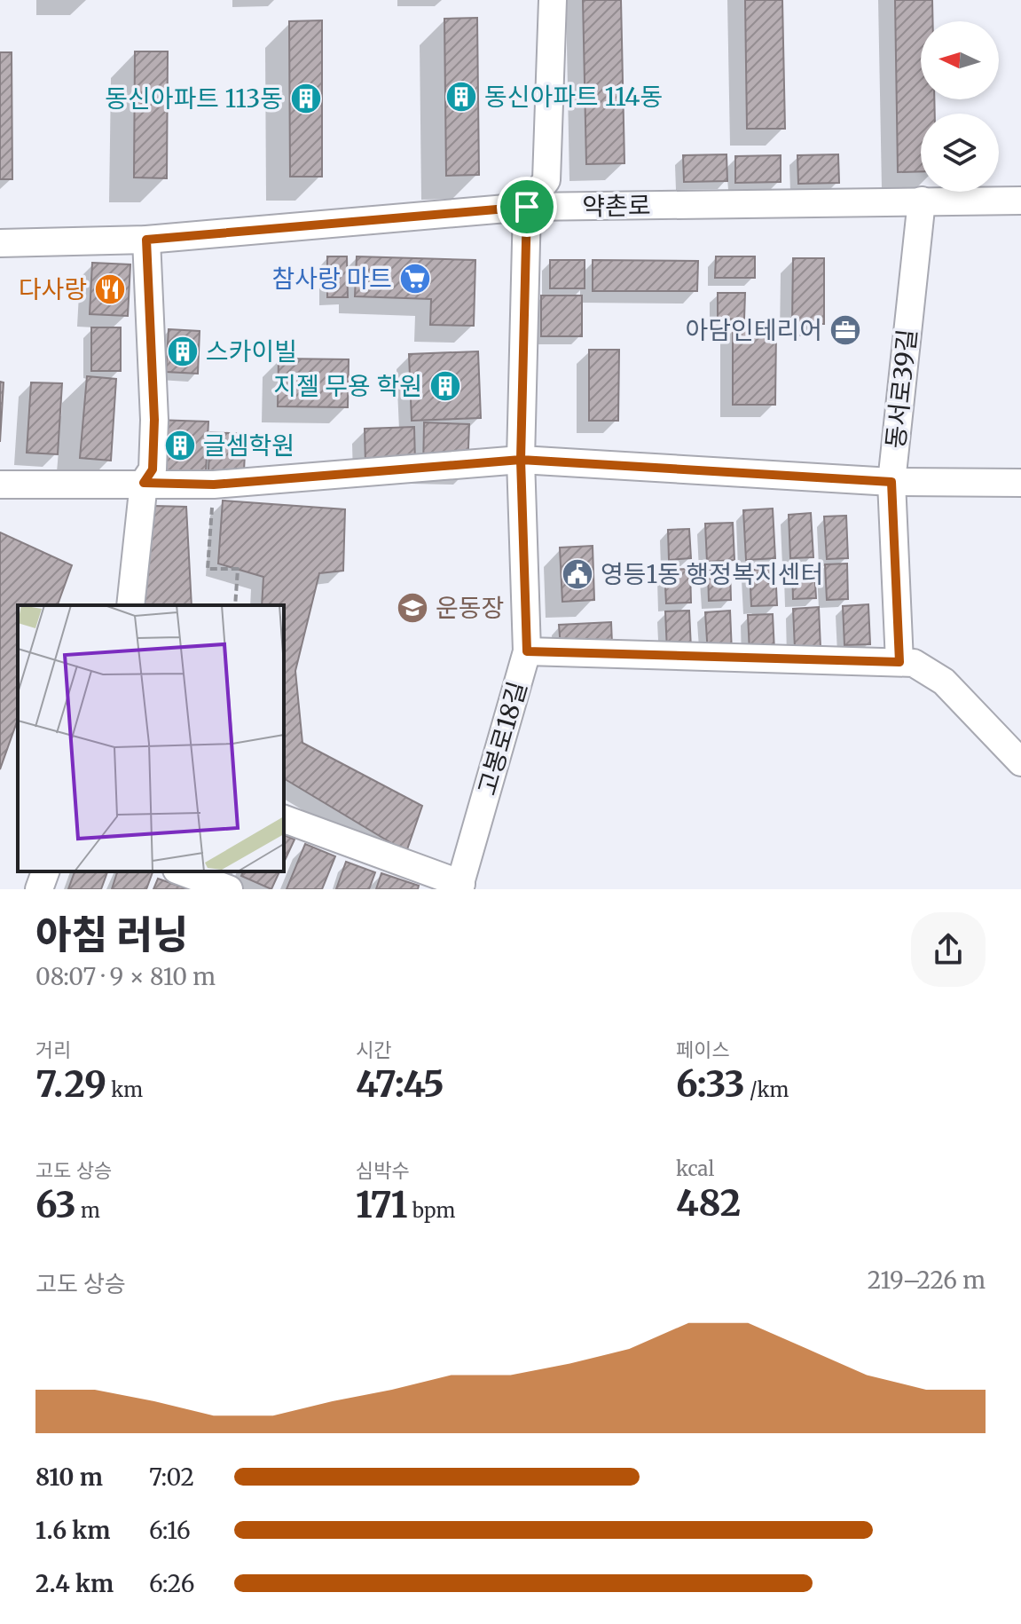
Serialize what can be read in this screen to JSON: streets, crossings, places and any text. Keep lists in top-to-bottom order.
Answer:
{
  "streets": {
    "street": ["약촌로", "동서로39길", "고봉로18길"]
  },
  "crossings": [
    ["약촌로", "동서로39길"],
    ["약촌로", "고봉로18길"]
  ],
  "places": {
    "building": [
      "동신아파트 114동",
      "동신아파트 113동",
      "스카이빌",
      "지젤 무용 학원",
      "글셈학원"
    ],
    "supermarket": ["참사랑 마트"],
    "restaurant": ["다사랑"],
    "office": ["아담인테리어"],
    "public building": ["영등1동 행정복지센터"],
    "school or university": ["운동장"]
  },
  "north": "left",
  "page": {
    "heading": ["아침 러닝", "08:07 · 9 × 810 m"],
    "stats": [
      ["거리", "7.29 km"],
      ["시간", "47:45"],
      ["페이스", "6:33 /km"],
      ["고도 상승", "63 m"],
      ["심박수", "171 bpm"],
      ["kcal", "482"]
    ],
    "chart": ["고도 상승", "219–226 m"],
    "list": [
      {
        "name": "810 m",
        "note": "7:02"
      },
      {
        "name": "1.6 km",
        "note": "6:16"
      },
      {
        "name": "2.4 km",
        "note": "6:26"
      }
    ]
  }
}
